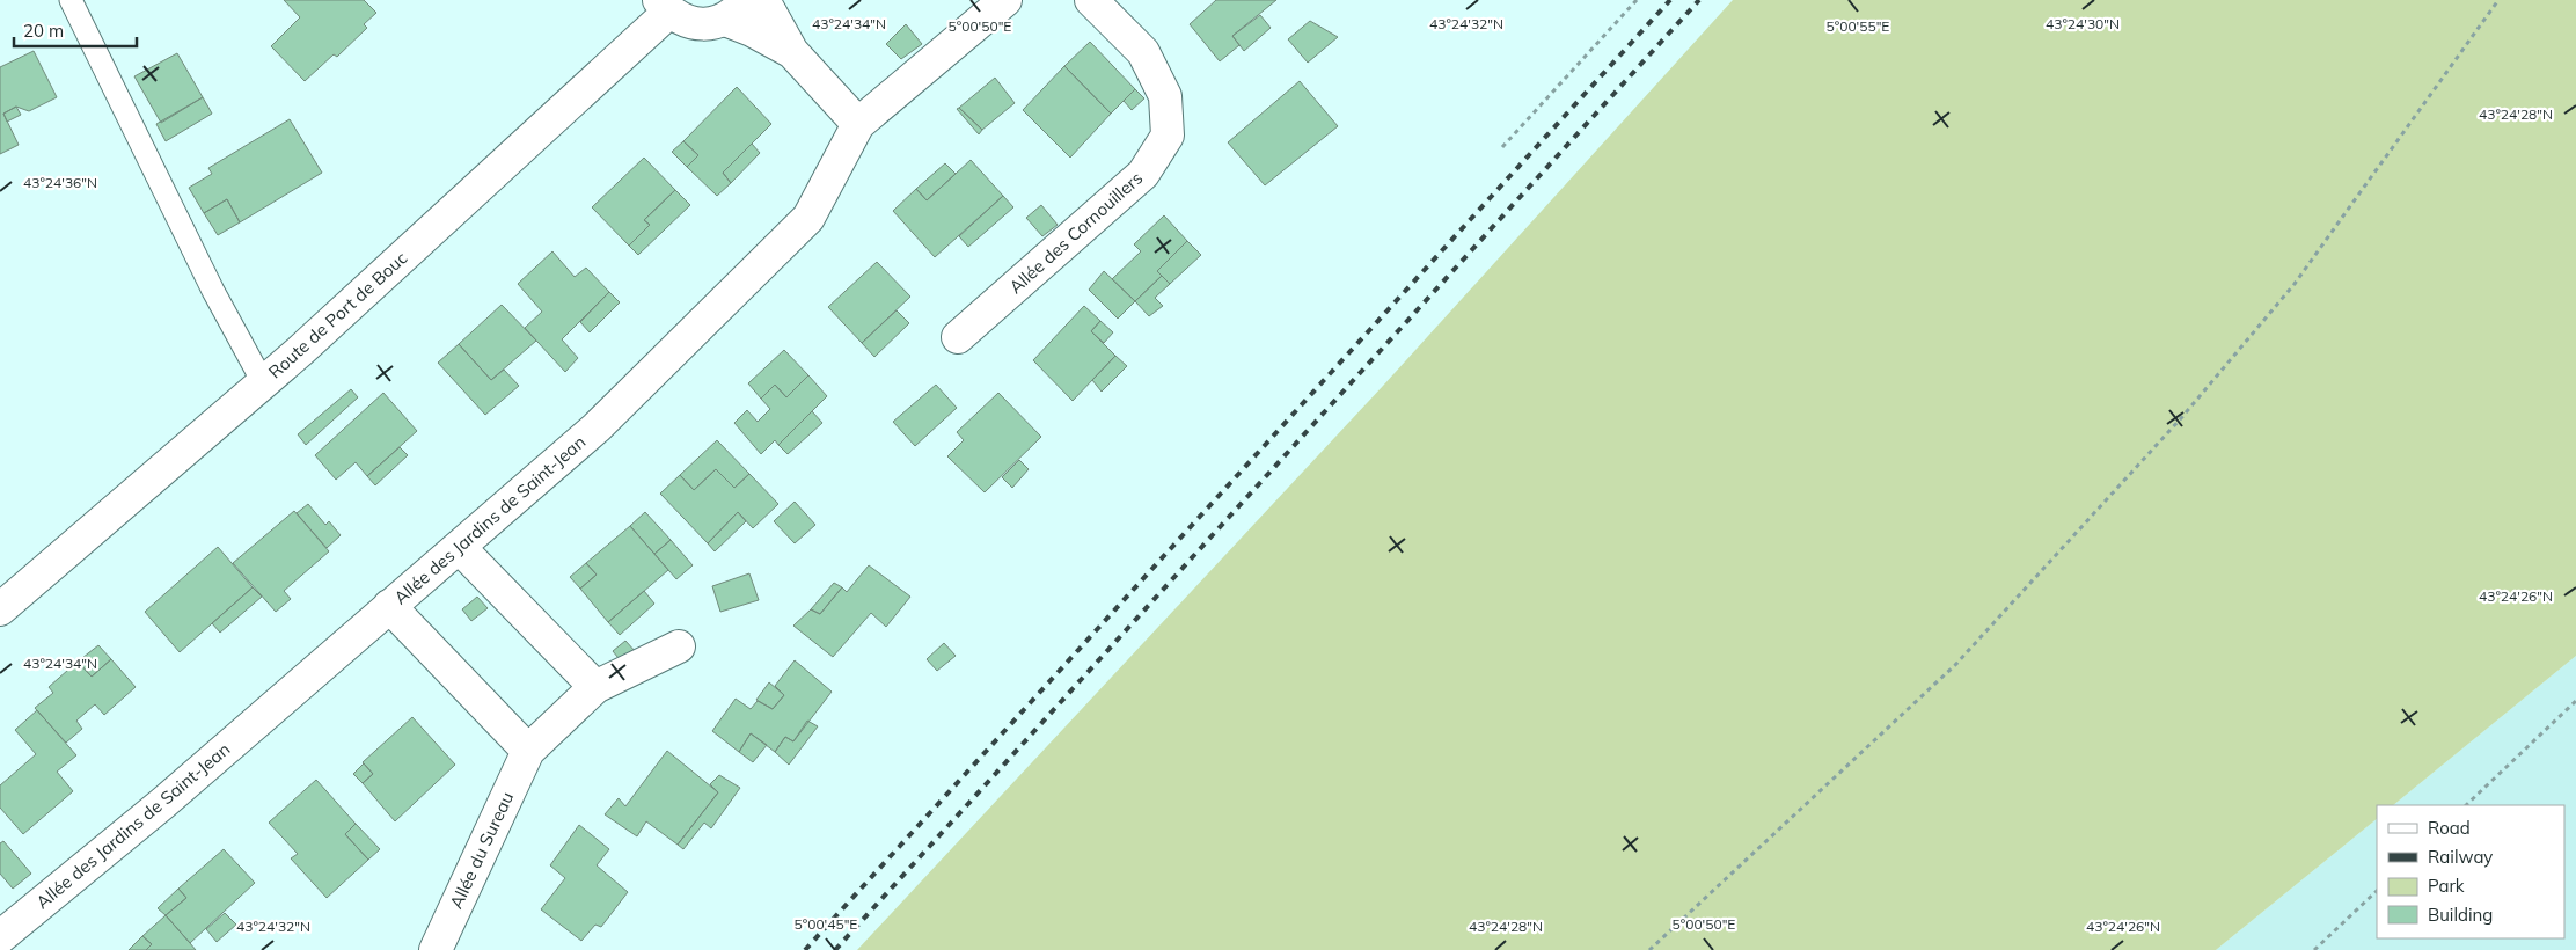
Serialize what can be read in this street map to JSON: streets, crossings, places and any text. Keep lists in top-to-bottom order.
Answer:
{
  "streets": {
    "street": [
      "Allée des Cornouillers",
      "Route de Port de Bouc",
      "Allée des Jardins de Saint-Jean",
      "Allée du Sureau"
    ]
  },
  "legend": [
    "Road",
    "Railway",
    "Park",
    "Building"
  ],
  "scale_bar": "20 m",
  "coordinates": [
    "43°24'34\"N",
    "43°24'32\"N",
    "43°24'30\"N",
    "5°00'50\"E",
    "5°00'55\"E",
    "43°24'28\"N",
    "43°24'36\"N",
    "43°24'26\"N",
    "5°00'45\"E"
  ]
}
